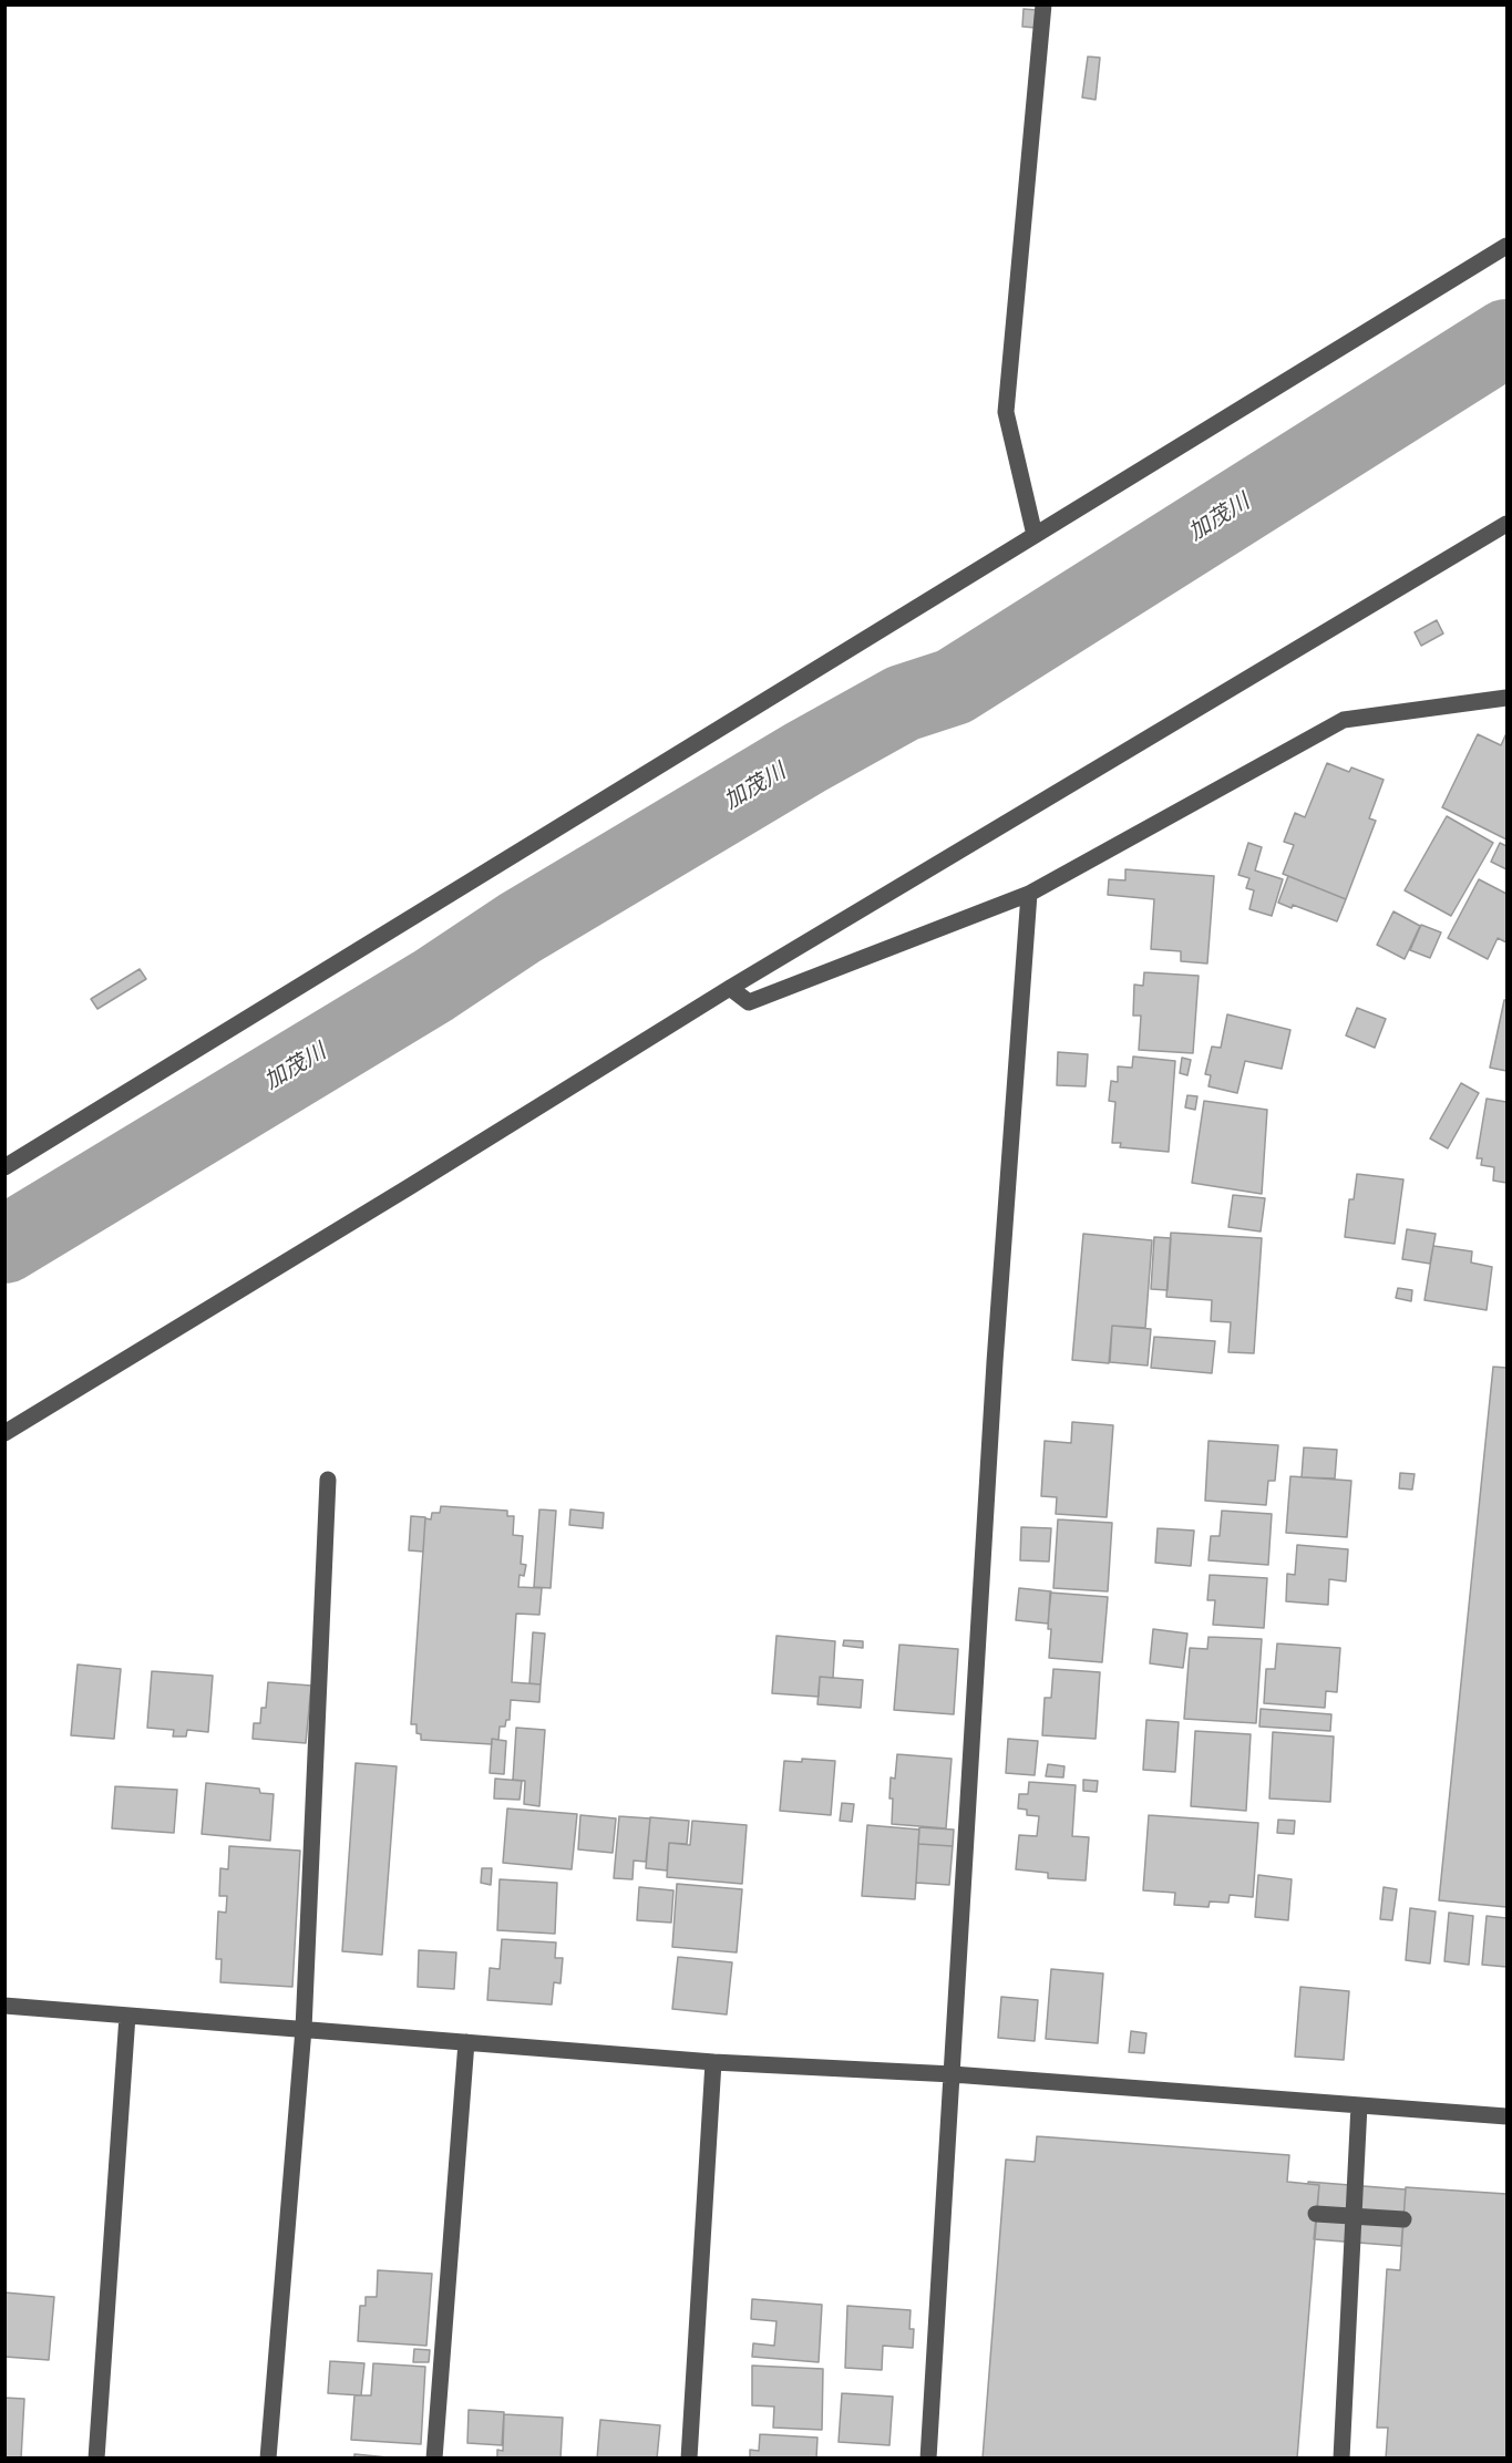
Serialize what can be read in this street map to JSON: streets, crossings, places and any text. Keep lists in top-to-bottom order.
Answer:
{
  "water": ["加茂川"]
}
